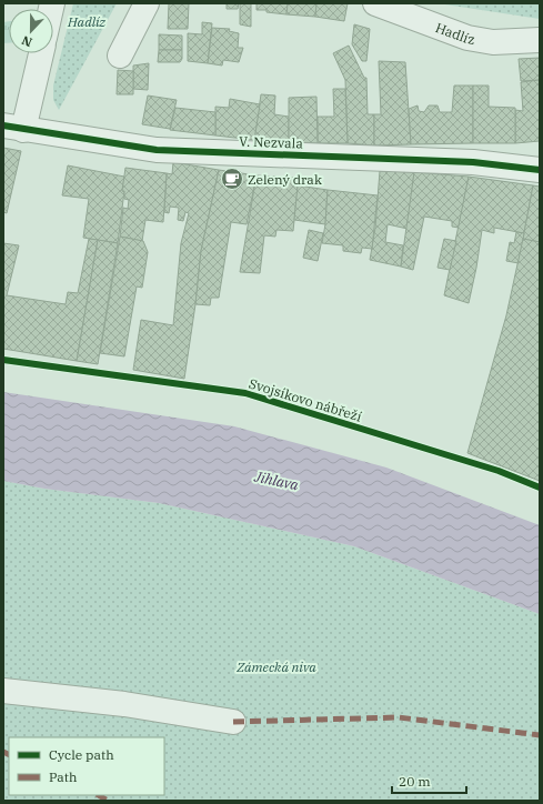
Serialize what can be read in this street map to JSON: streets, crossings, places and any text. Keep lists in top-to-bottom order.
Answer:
{
  "streets": {
    "street": ["Hadlíz", "V. Nezvala"],
    "cycle path": ["Svojsíkovo nábřeží"]
  },
  "water": ["Jihlava"],
  "parks": ["Hadlíz", "Zámecká niva"],
  "places": {
    "cafe": ["Zelený drak"]
  },
  "legend": ["Cycle path", "Path"],
  "scale_bar": "20 m",
  "north": "bottom"
}
